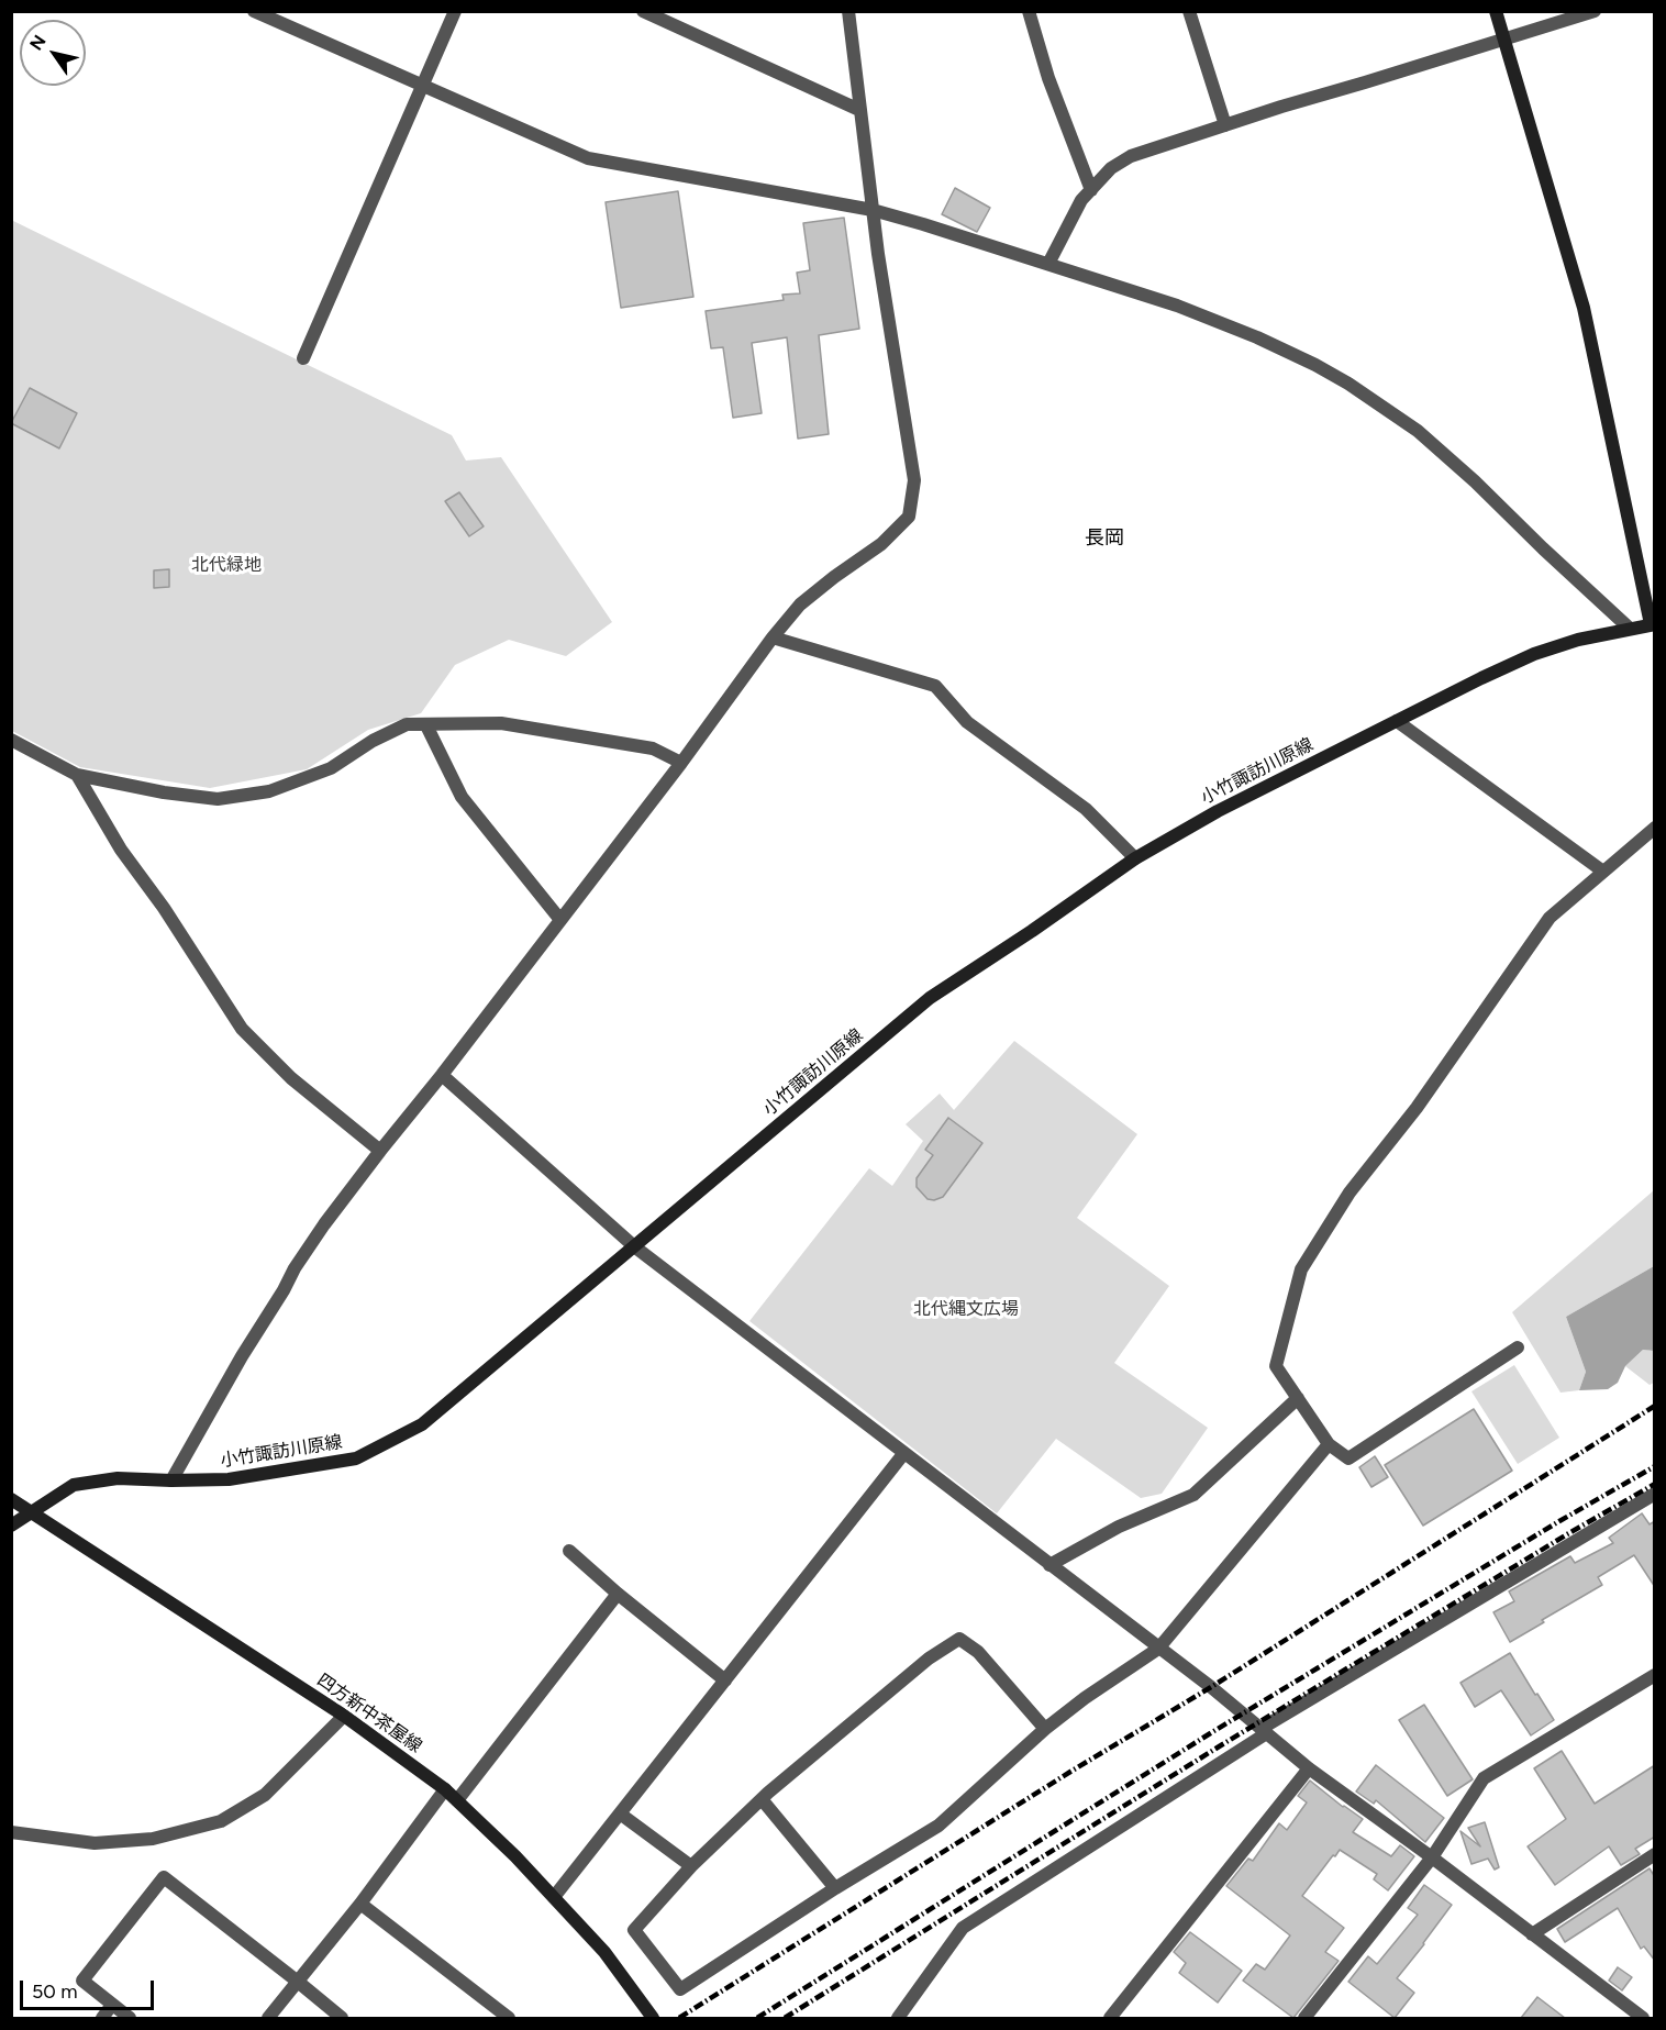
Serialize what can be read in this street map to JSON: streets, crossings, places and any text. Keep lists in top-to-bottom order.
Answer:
{
  "streets": {
    "main road": ["小竹諏訪川原線", "四方新中茶屋線"]
  },
  "crossings": [
    ["小竹諏訪川原線", "四方新中茶屋線"]
  ],
  "districts": ["長岡"],
  "parks": ["北代緑地", "北代縄文広場"],
  "scale_bar": "50 m",
  "north": "top left"
}
